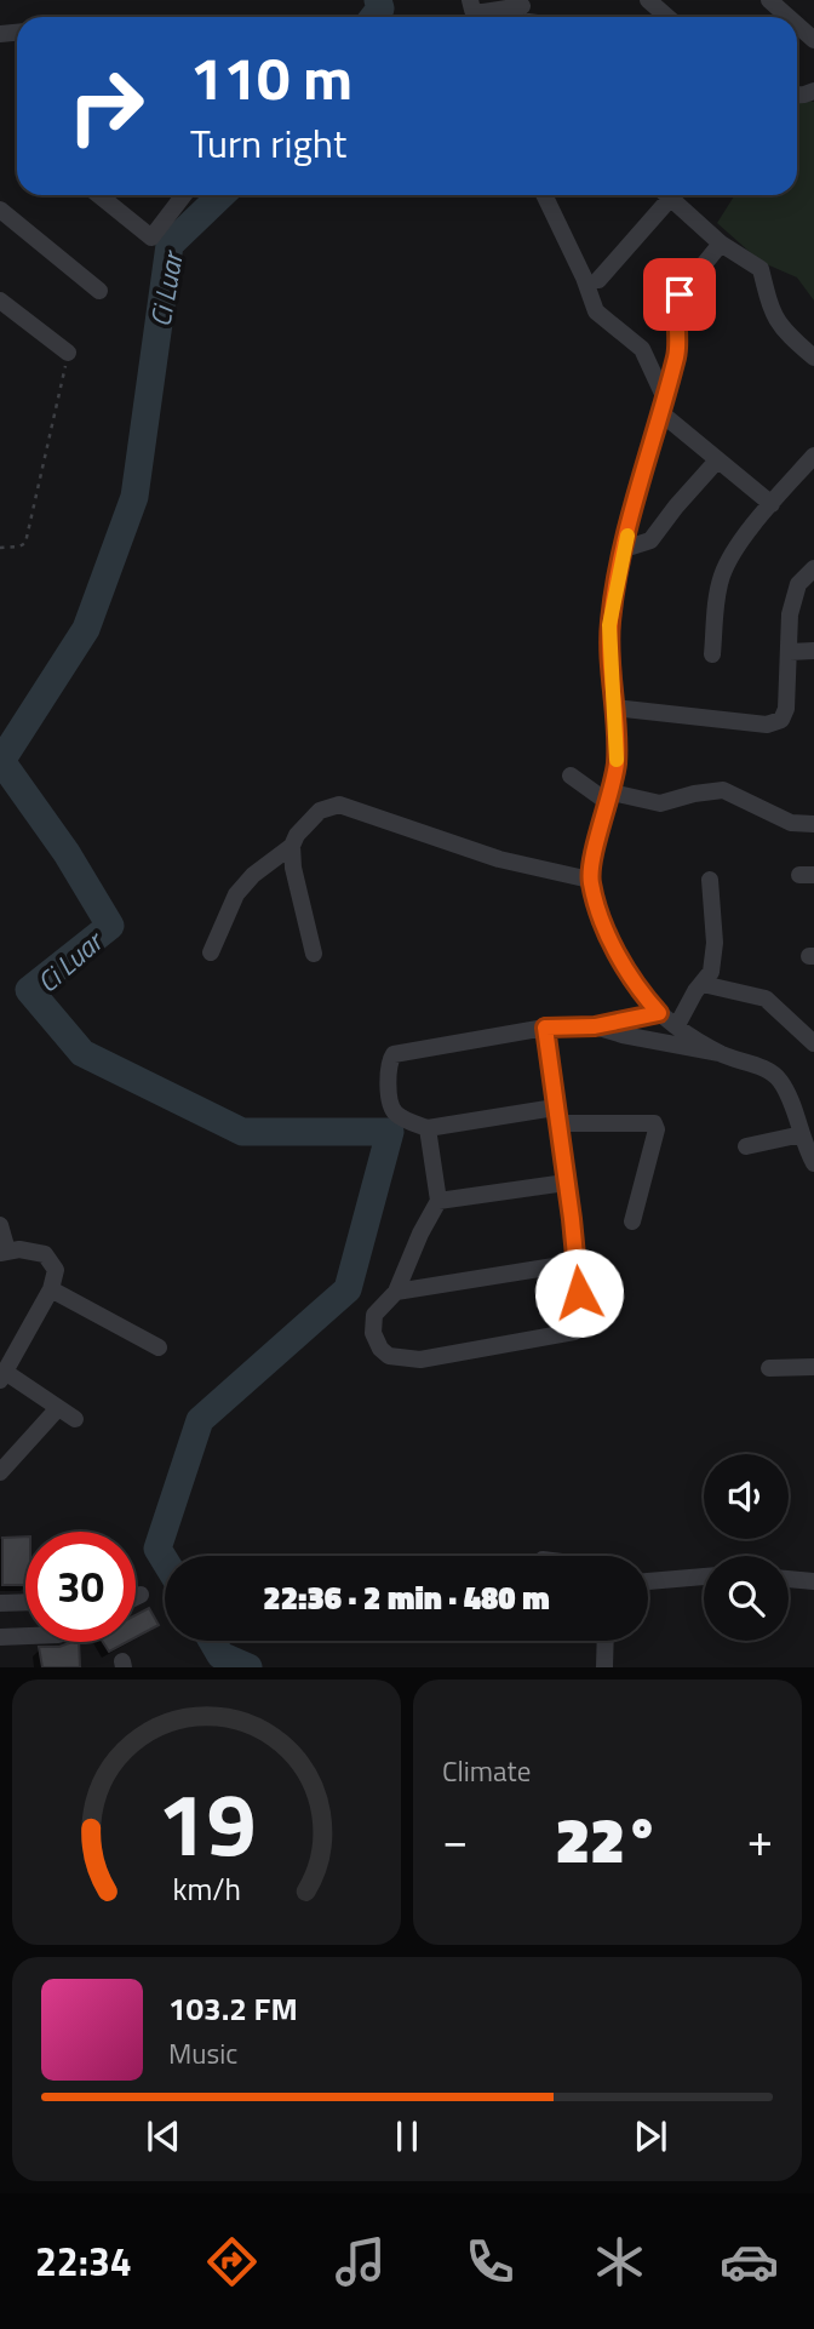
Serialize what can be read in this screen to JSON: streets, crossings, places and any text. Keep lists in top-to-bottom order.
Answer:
{
  "water": ["Ci Luar"],
  "page": {
    "turn": ["110 m", "Turn right"],
    "limit": "30",
    "trip": "22:36 · 2 min · 480 m",
    "tile": "Climate",
    "heat": ["−", "22°", "+"],
    "song": ["103.2 FM", "Music"],
    "tabs": "22:34",
    "gauge": ["19", "km/h"]
  }
}
